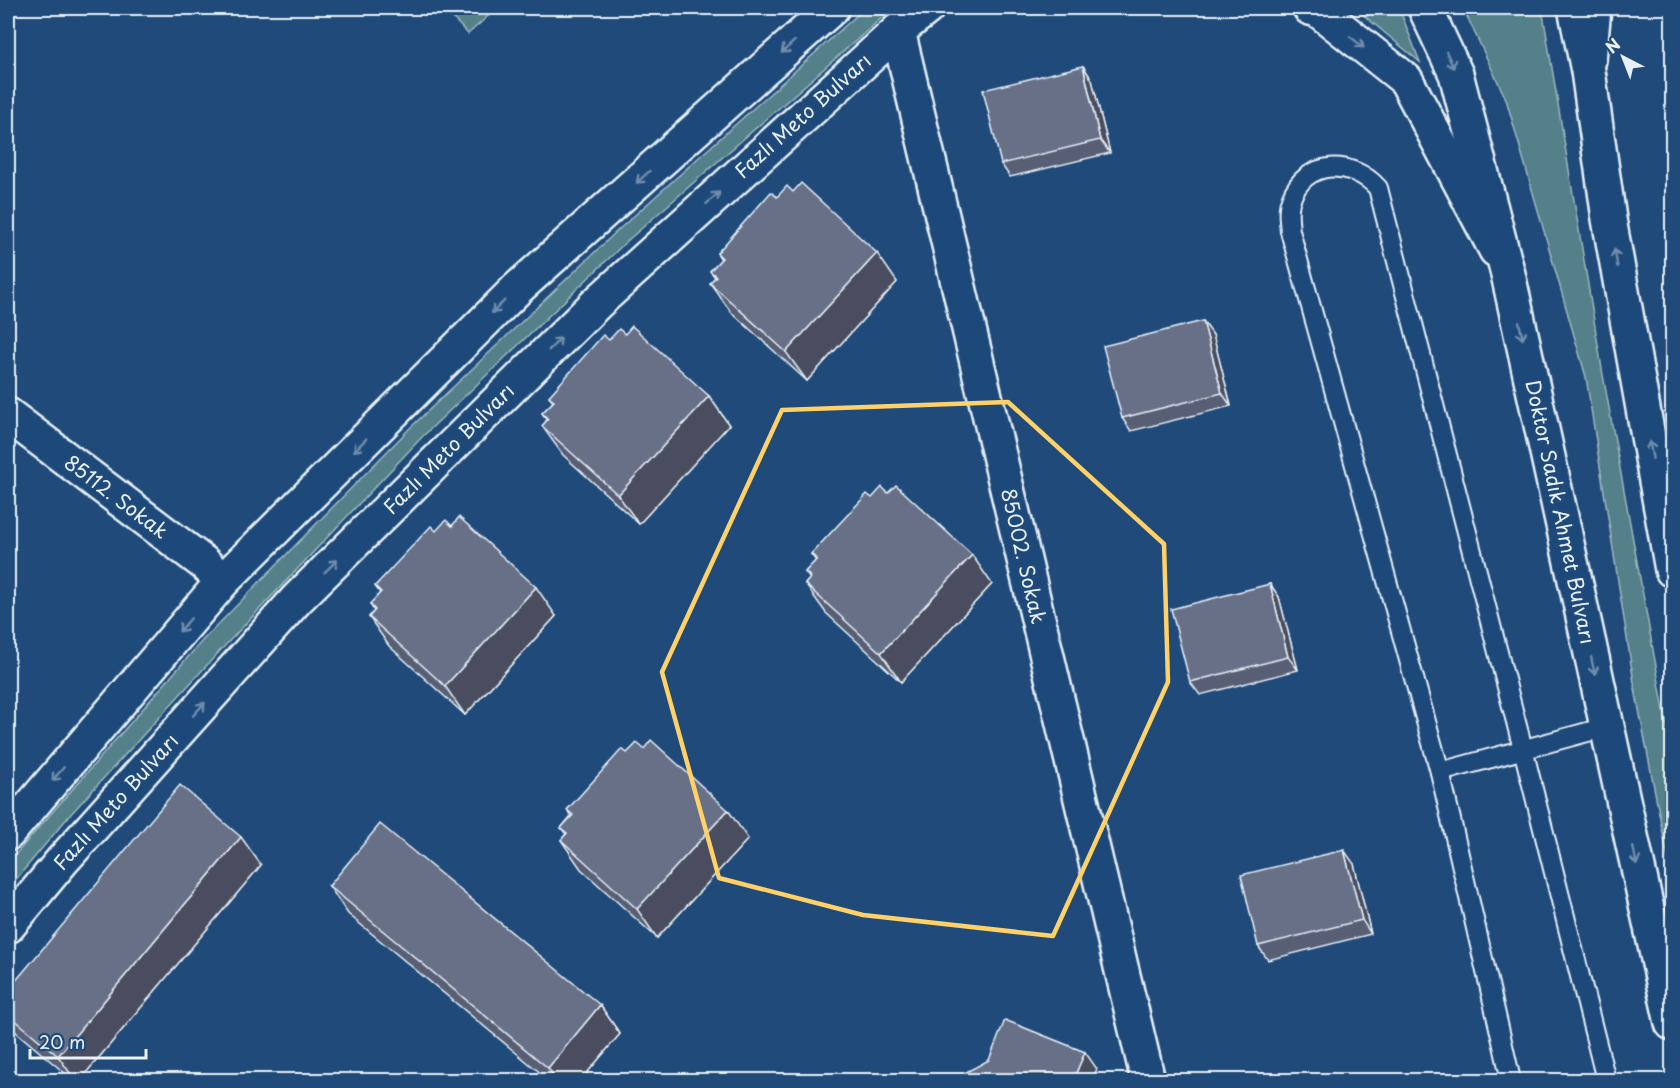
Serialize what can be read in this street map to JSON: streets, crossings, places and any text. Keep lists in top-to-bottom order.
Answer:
{
  "streets": {
    "main road": [
      "Fazlı Meto Bulvarı",
      "85112. Sokak",
      "Doktor Sadık Ahmet Bulvarı",
      "85002. Sokak"
    ]
  },
  "crossings": [
    ["Fazlı Meto Bulvarı", "85002. Sokak"]
  ],
  "scale_bar": "20 m",
  "north": "top left"
}
